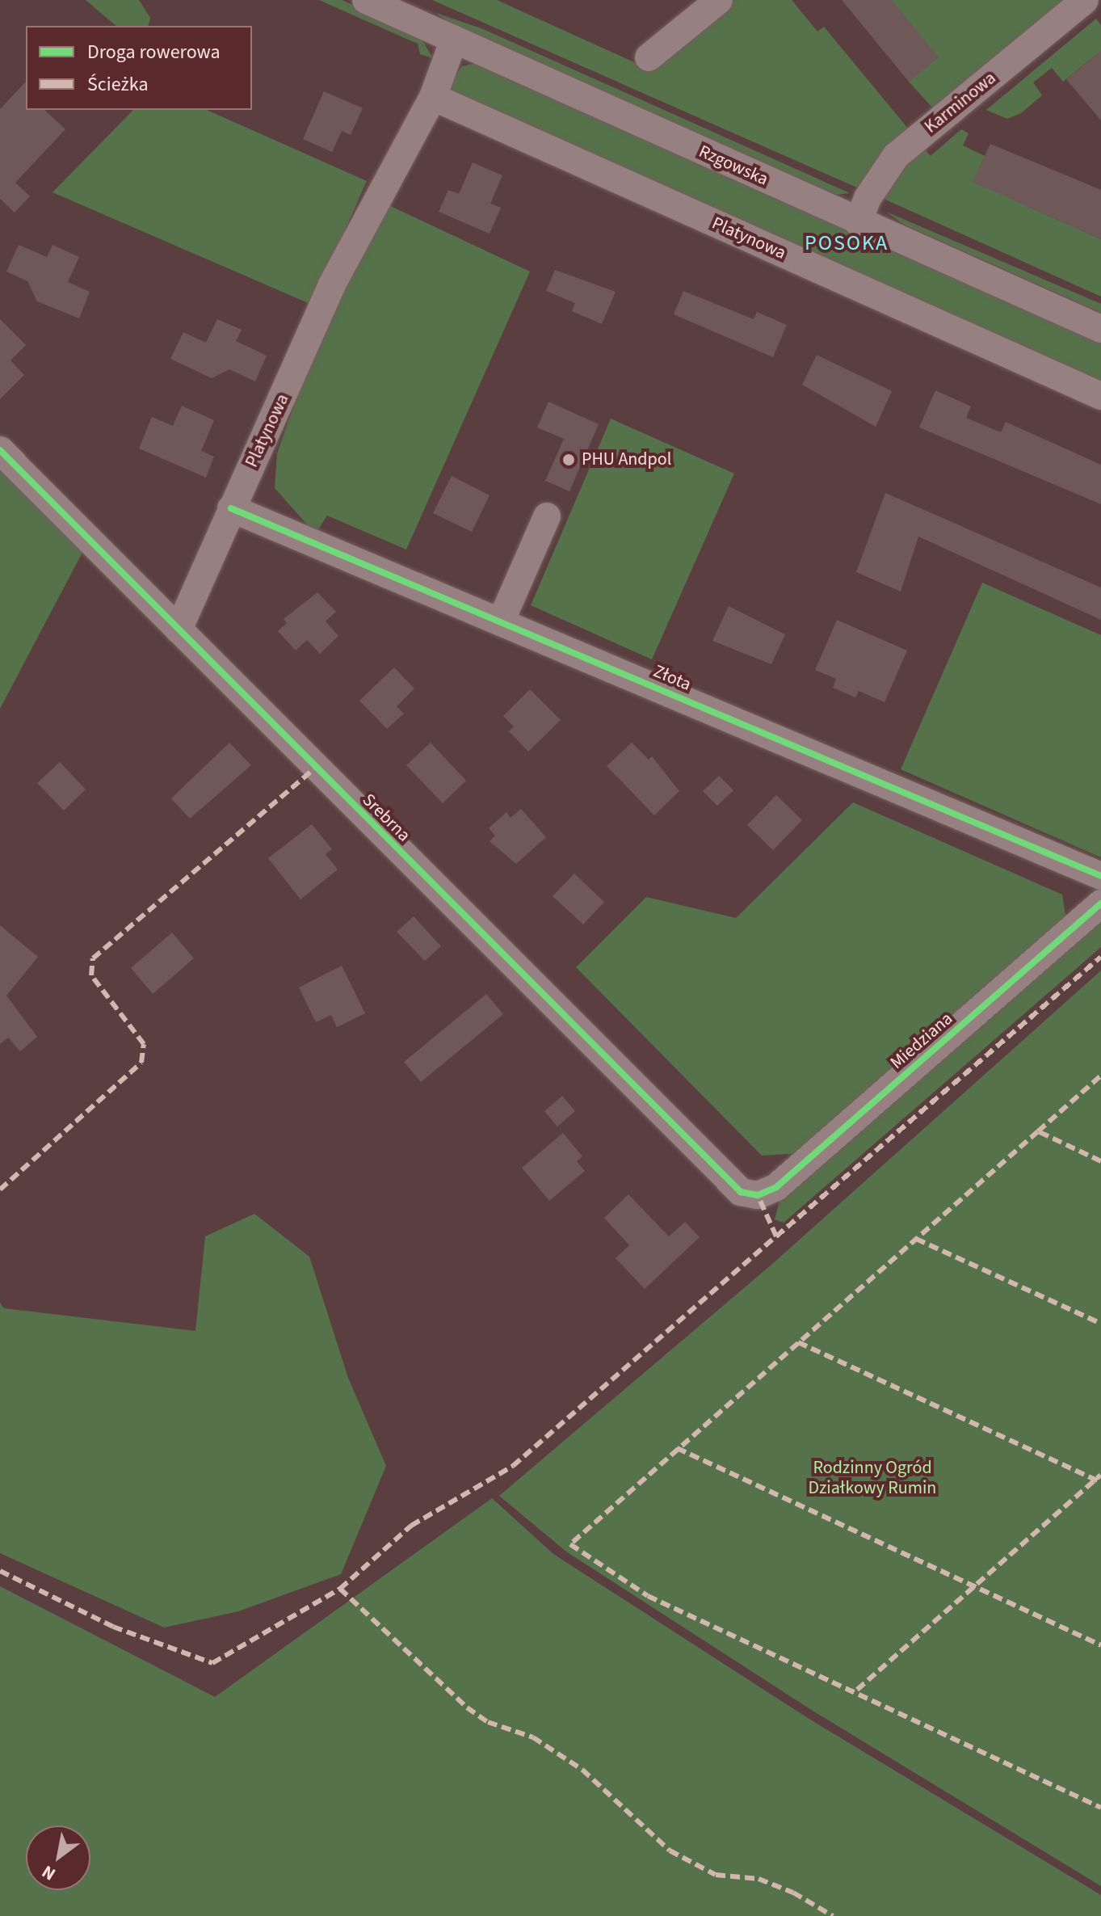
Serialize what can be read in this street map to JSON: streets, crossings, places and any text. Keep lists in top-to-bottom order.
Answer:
{
  "streets": {
    "street": [
      "Karminowa",
      "Rzgowska",
      "Platynowa",
      "Złota",
      "Srebrna",
      "Miedziana"
    ]
  },
  "crossings": [
    ["Karminowa", "Rzgowska"],
    ["Rzgowska", "Platynowa"],
    ["Platynowa", "Złota"],
    ["Platynowa", "Srebrna"],
    ["Srebrna", "Miedziana"]
  ],
  "districts": ["POSOKA"],
  "parks": ["Rodzinny Ogród Działkowy Rumin"],
  "places": ["PHU Andpol"],
  "legend": ["Droga rowerowa", "Ścieżka"],
  "north": "bottom left"
}
